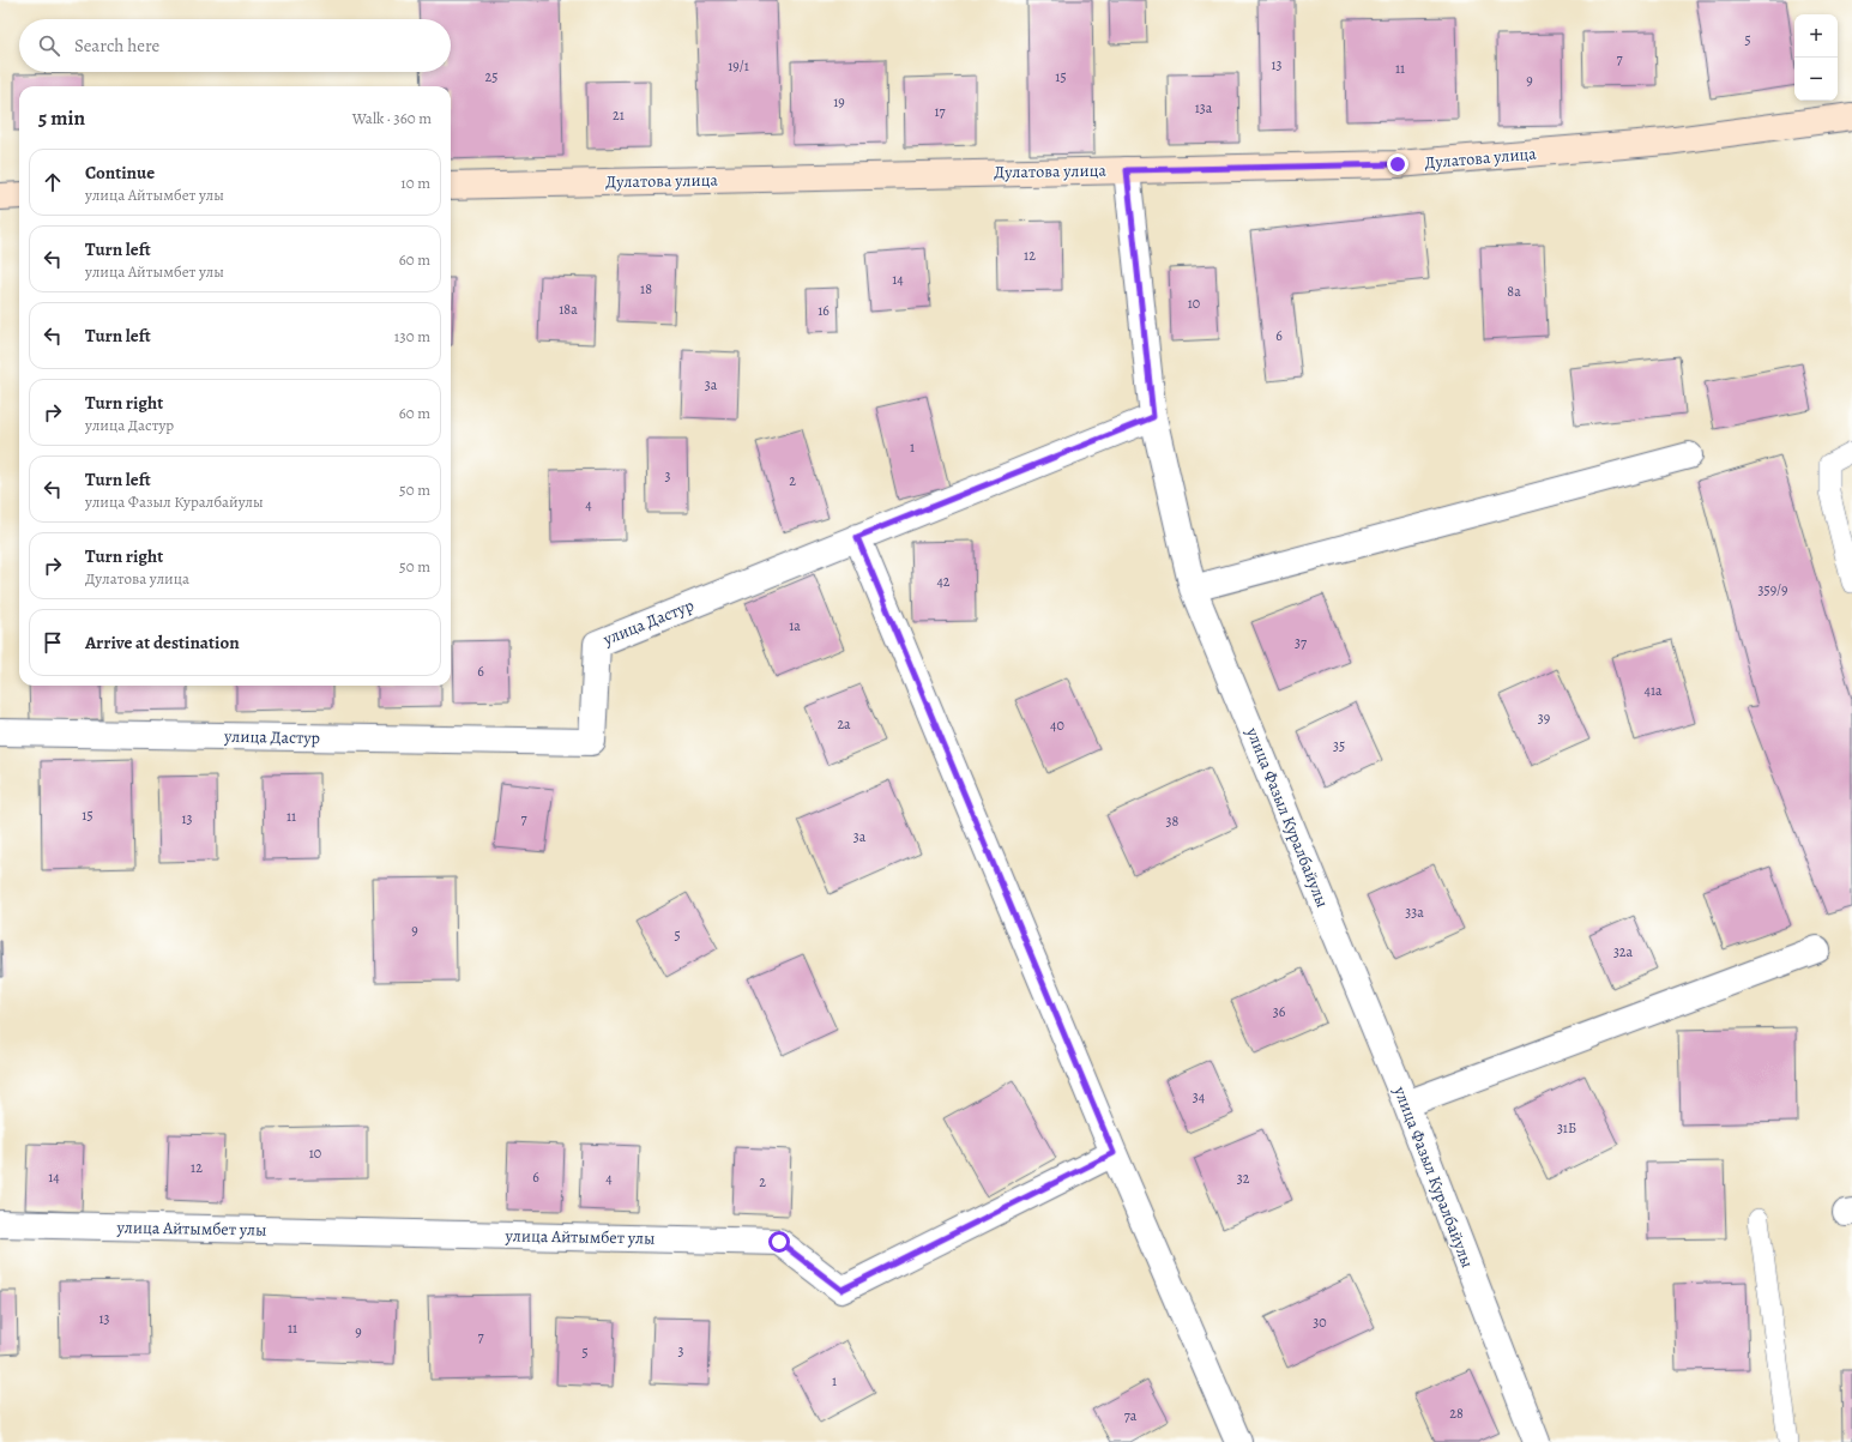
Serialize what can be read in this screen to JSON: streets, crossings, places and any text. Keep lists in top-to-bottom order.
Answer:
{
  "streets": {
    "street": [
      "Дулатова улица",
      "улица Дастур",
      "улица Фазыл Куралбайулы",
      "улица Айтымбет улы"
    ]
  },
  "crossings": [
    ["Дулатова улица", "улица Фазыл Куралбайулы"],
    ["улица Дастур", "улица Фазыл Куралбайулы"]
  ],
  "house_numbers": [
    "5",
    "7",
    "13",
    "19/1",
    "11",
    "25",
    "15",
    "9",
    "19",
    "13а",
    "17",
    "21",
    "12",
    "14",
    "18",
    "8а",
    "10",
    "18а",
    "16",
    "6",
    "3а",
    "1",
    "3",
    "2",
    "4",
    "42",
    "359/9",
    "1а",
    "37",
    "6",
    "41а",
    "39",
    "2а",
    "40",
    "35",
    "15",
    "11",
    "13",
    "7",
    "38",
    "3а",
    "33а",
    "9",
    "5",
    "32а",
    "36",
    "34",
    "31Б",
    "10",
    "12",
    "14",
    "6",
    "4",
    "32",
    "2",
    "13",
    "30",
    "11",
    "9",
    "7",
    "3",
    "5",
    "1",
    "28",
    "7а"
  ],
  "page": {
    "map_buttons": ["+", "−"],
    "search": "Search here",
    "heading": ["5 min", "Walk · 360 m"],
    "list": [
      ["Continue", "улица Айтымбет улы", "10 m"],
      ["Turn left", "улица Айтымбет улы", "60 m"],
      ["Turn left", "130 m"],
      ["Turn right", "улица Дастур", "60 m"],
      ["Turn left", "улица Фазыл Куралбайулы", "50 m"],
      ["Turn right", "Дулатова улица", "50 m"],
      "Arrive at destination"
    ]
  }
}
